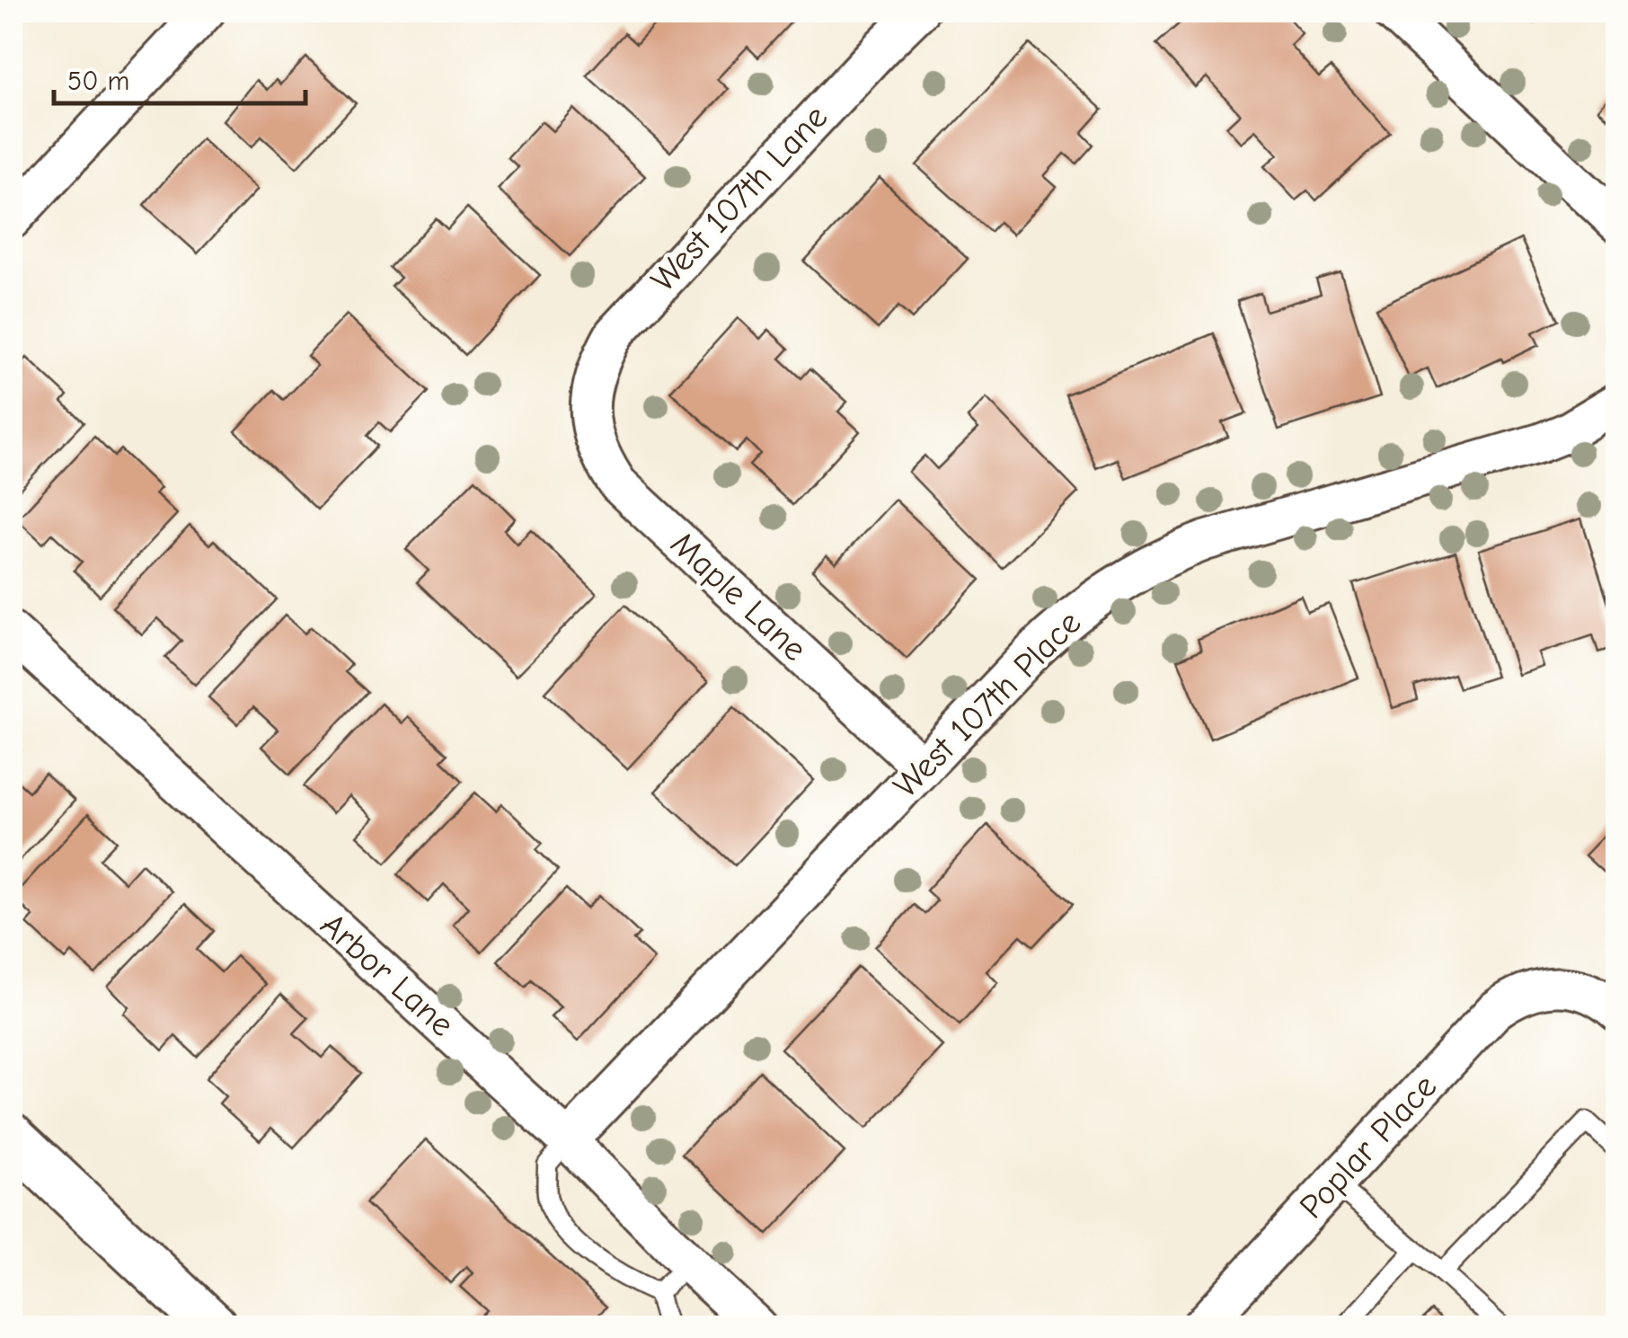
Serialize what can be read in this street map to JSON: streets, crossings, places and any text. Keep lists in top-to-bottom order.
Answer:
{
  "streets": {
    "street": [
      "West 107th Lane",
      "Maple Lane",
      "West 107th Place",
      "Arbor Lane",
      "Poplar Place"
    ]
  },
  "crossings": [
    ["West 107th Lane", "Maple Lane"],
    ["Maple Lane", "West 107th Place"],
    ["West 107th Place", "Arbor Lane"]
  ],
  "scale_bar": "50 m"
}
